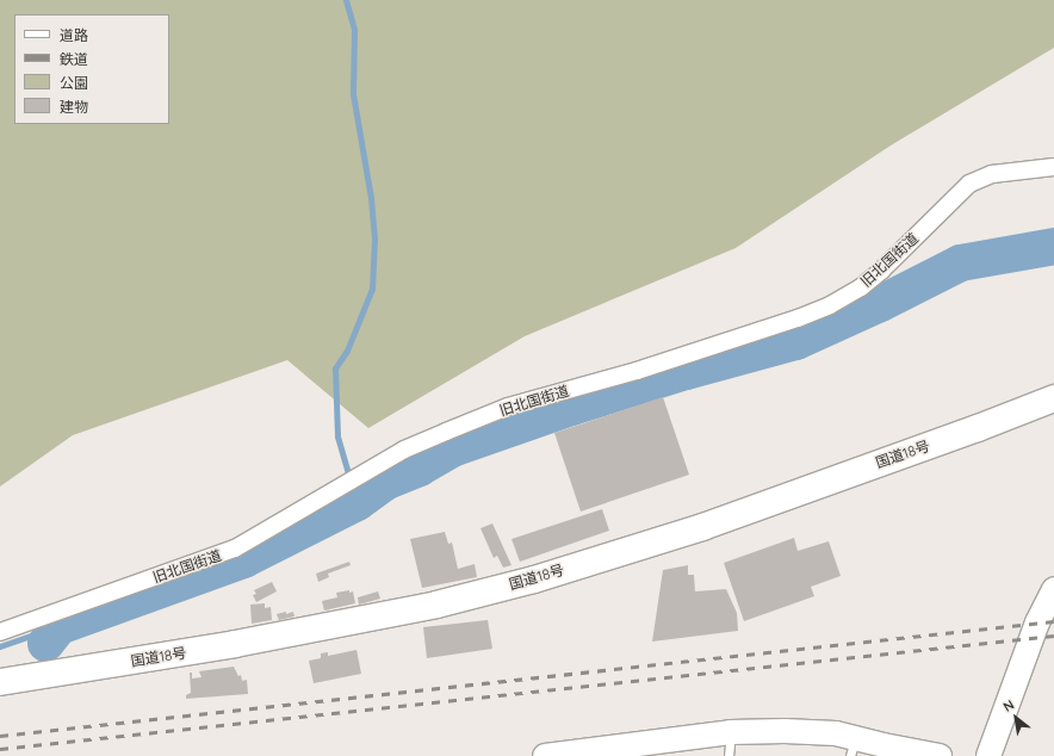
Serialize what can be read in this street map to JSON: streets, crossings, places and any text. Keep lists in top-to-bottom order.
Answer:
{
  "streets": {
    "highway": ["国道18号"],
    "street": ["旧北国街道"]
  },
  "legend": [
    "道路",
    "鉄道",
    "公園",
    "建物"
  ],
  "north": "top left"
}
